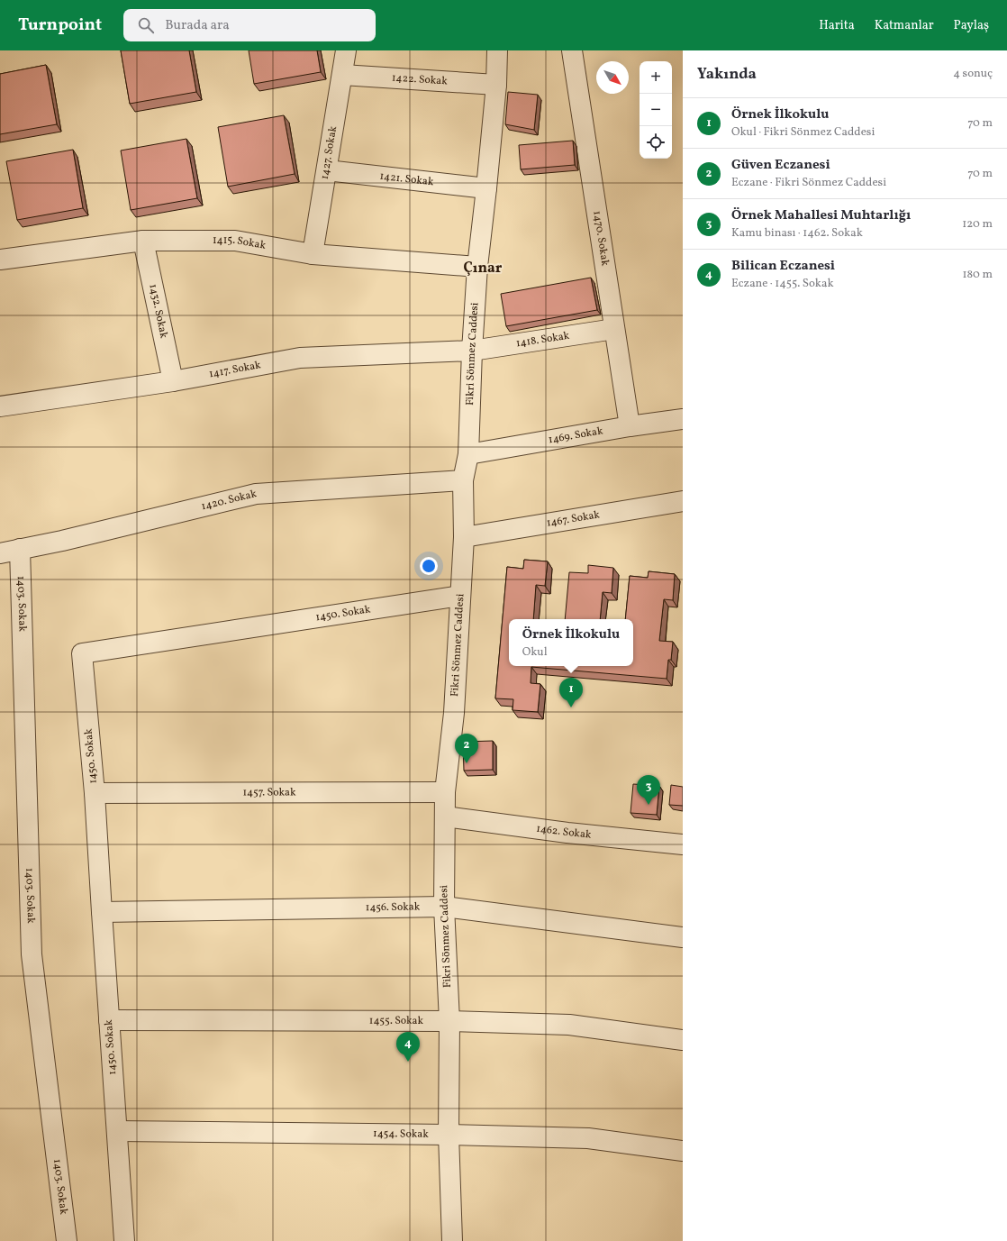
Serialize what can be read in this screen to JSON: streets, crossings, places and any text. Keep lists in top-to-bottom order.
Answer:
{
  "streets": {
    "street": [
      "1422. Sokak",
      "1427. Sokak",
      "1421. Sokak",
      "1470. Sokak",
      "1415. Sokak",
      "1432. Sokak",
      "1418. Sokak",
      "Fikri Sönmez Caddesi",
      "1417. Sokak",
      "1469. Sokak",
      "1420. Sokak",
      "1467. Sokak",
      "1403. Sokak",
      "1450. Sokak",
      "1457. Sokak",
      "1462. Sokak",
      "1456. Sokak",
      "1455. Sokak",
      "1454. Sokak"
    ]
  },
  "crossings": [
    ["1422. Sokak", "1427. Sokak"],
    ["1422. Sokak", "Fikri Sönmez Caddesi"],
    ["1427. Sokak", "1421. Sokak"],
    ["1427. Sokak", "1415. Sokak"],
    ["1421. Sokak", "Fikri Sönmez Caddesi"],
    ["1470. Sokak", "1418. Sokak"],
    ["1470. Sokak", "1469. Sokak"],
    ["1415. Sokak", "1432. Sokak"],
    ["1415. Sokak", "Fikri Sönmez Caddesi"],
    ["1432. Sokak", "1417. Sokak"],
    ["1418. Sokak", "Fikri Sönmez Caddesi"],
    ["1418. Sokak", "1417. Sokak"],
    ["Fikri Sönmez Caddesi", "1417. Sokak"],
    ["Fikri Sönmez Caddesi", "1469. Sokak"],
    ["Fikri Sönmez Caddesi", "1420. Sokak"],
    ["Fikri Sönmez Caddesi", "1467. Sokak"],
    ["Fikri Sönmez Caddesi", "1450. Sokak"],
    ["Fikri Sönmez Caddesi", "1457. Sokak"],
    ["Fikri Sönmez Caddesi", "1462. Sokak"],
    ["Fikri Sönmez Caddesi", "1456. Sokak"],
    ["Fikri Sönmez Caddesi", "1455. Sokak"],
    ["Fikri Sönmez Caddesi", "1454. Sokak"],
    ["1420. Sokak", "1403. Sokak"],
    ["1450. Sokak", "1457. Sokak"],
    ["1450. Sokak", "1456. Sokak"],
    ["1450. Sokak", "1455. Sokak"],
    ["1450. Sokak", "1454. Sokak"]
  ],
  "districts": ["Çınar"],
  "north": "bottom right",
  "page": {
    "header": "Turnpoint",
    "search": "Burada ara",
    "nav": ["Harita", "Katmanlar", "Paylaş"],
    "heading": ["Yakında", "4 sonuç"],
    "map_buttons": ["+", "−"],
    "list": [
      {
        "mark": "1",
        "name": "Örnek İlkokulu",
        "note": "Okul · Fikri Sönmez Caddesi",
        "value": "70 m"
      },
      {
        "mark": "2",
        "name": "Güven Eczanesi",
        "note": "Eczane · Fikri Sönmez Caddesi",
        "value": "70 m"
      },
      {
        "mark": "3",
        "name": "Örnek Mahallesi Muhtarlığı",
        "note": "Kamu binası · 1462. Sokak",
        "value": "120 m"
      },
      {
        "mark": "4",
        "name": "Bilican Eczanesi",
        "note": "Eczane · 1455. Sokak",
        "value": "180 m"
      }
    ],
    "popup": ["Örnek İlkokulu", "Okul"],
    "pins": [
      "1",
      "2",
      "3",
      "4"
    ]
  }
}
